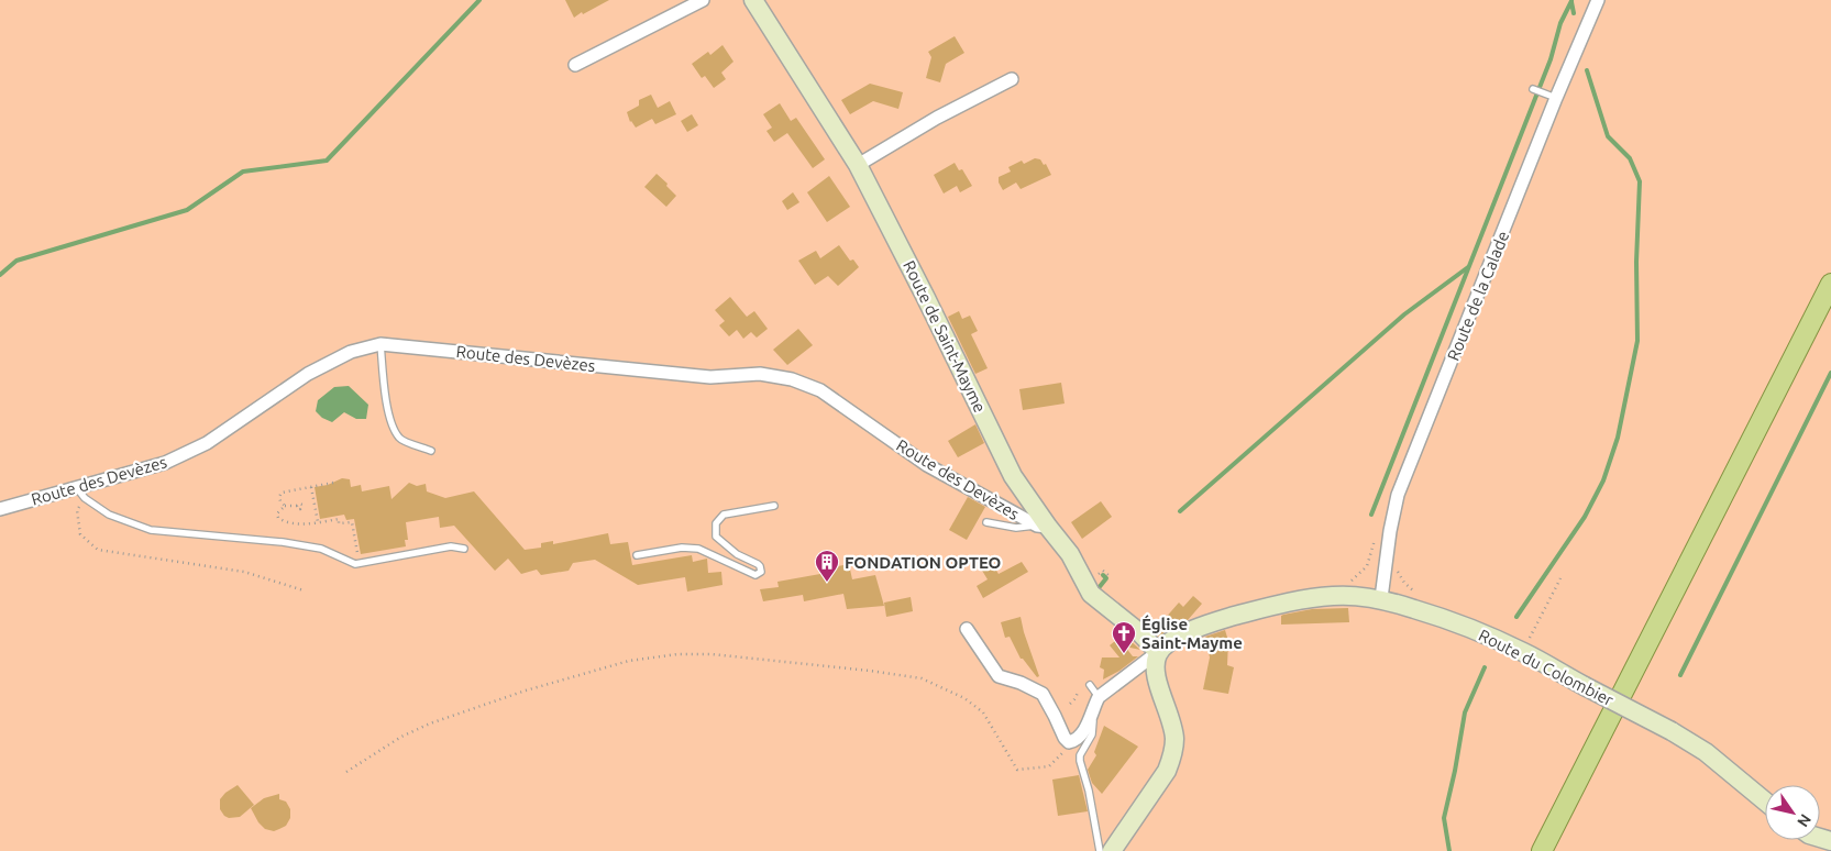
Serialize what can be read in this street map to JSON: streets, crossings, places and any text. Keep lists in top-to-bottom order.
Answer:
{
  "streets": {
    "street": [
      "Route de la Calade",
      "Route de Saint-Mayme",
      "Route des Devèzes",
      "Route du Colombier"
    ]
  },
  "crossings": [
    ["Route de la Calade", "Route du Colombier"],
    ["Route de Saint-Mayme", "Route des Devèzes"],
    ["Route de Saint-Mayme", "Route du Colombier"]
  ],
  "places": {
    "building": ["FONDATION OPTEO"],
    "church": ["Église Saint-Mayme"]
  },
  "north": "bottom right"
}
